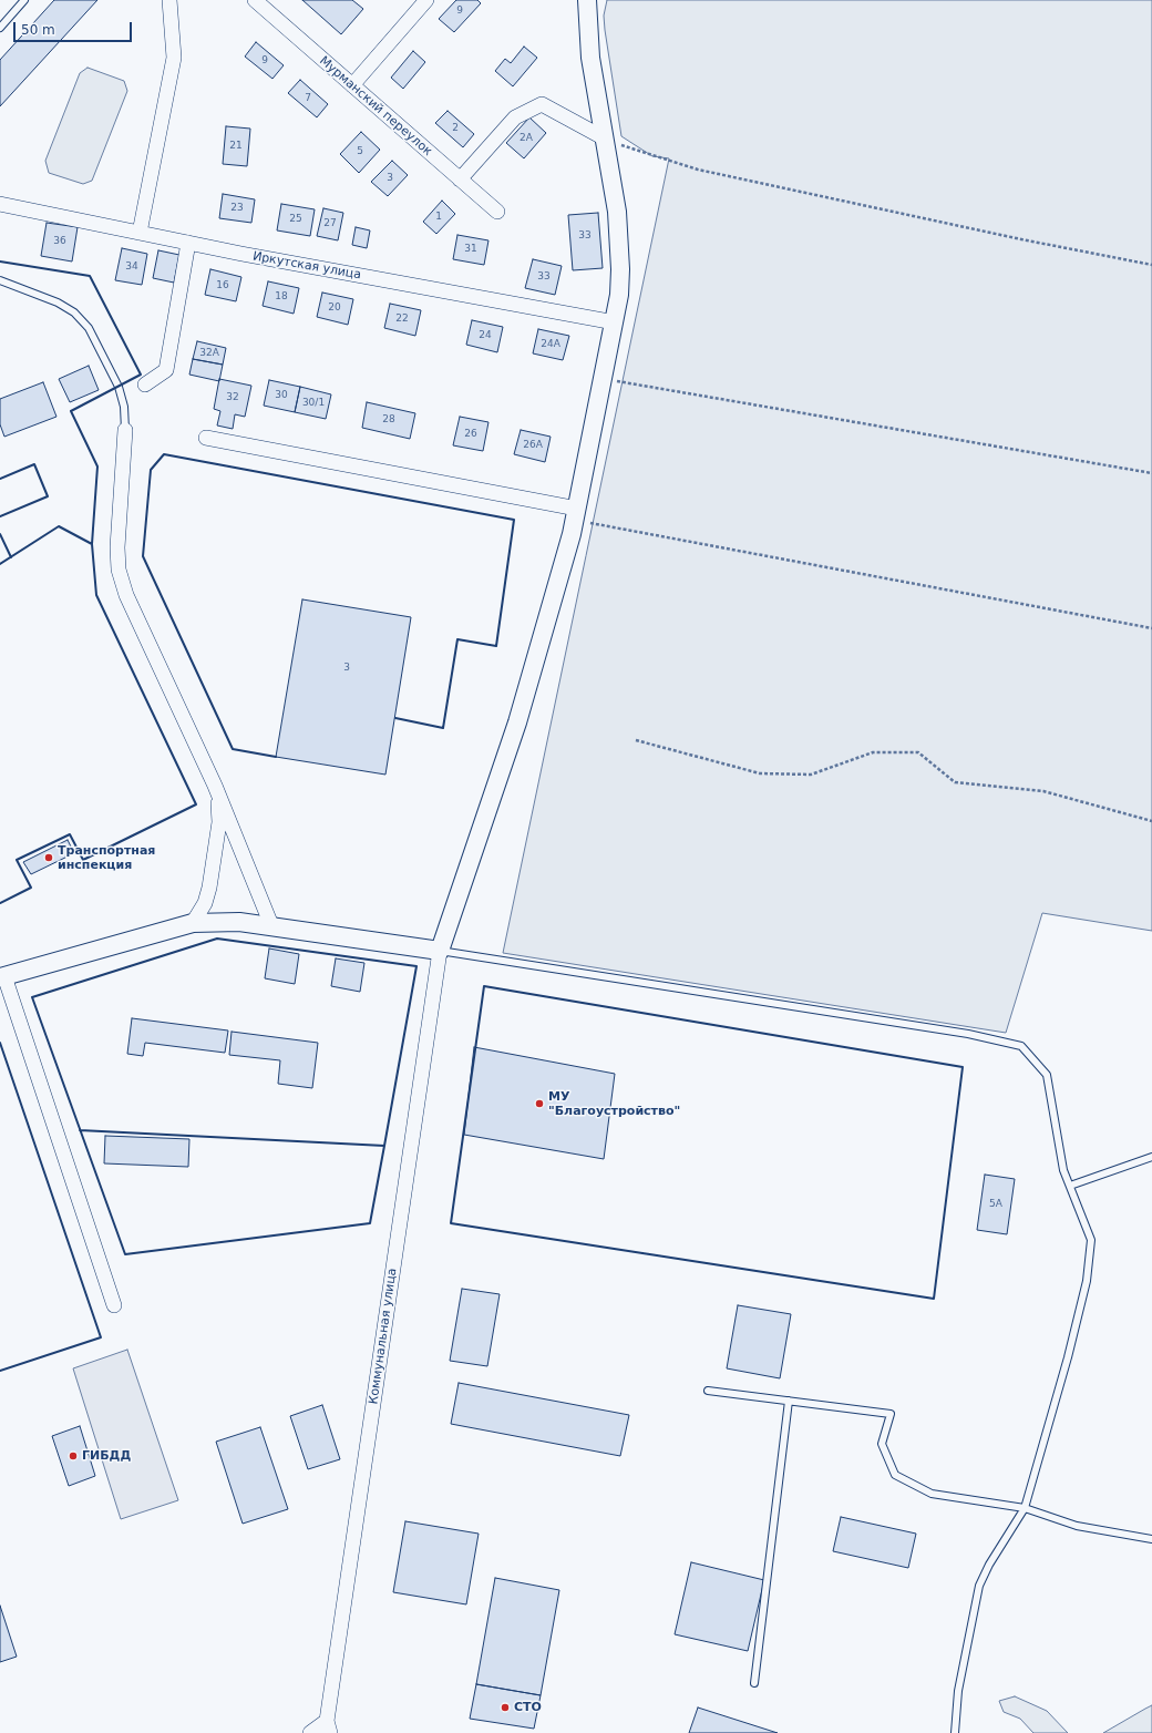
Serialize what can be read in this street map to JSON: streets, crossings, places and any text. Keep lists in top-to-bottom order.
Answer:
{
  "streets": {
    "street": ["Мурманский переулок", "Иркутская улица", "Коммунальная улица"]
  },
  "places": [
    "Транспортная инспекция",
    "МУ \"Благоустройство\"",
    "ГИБДД",
    "СТО"
  ],
  "house_numbers": [
    "9",
    "9",
    "7",
    "2",
    "2А",
    "21",
    "5",
    "3",
    "23",
    "1",
    "25",
    "27",
    "33",
    "36",
    "31",
    "34",
    "33",
    "16",
    "18",
    "20",
    "22",
    "24",
    "24А",
    "32А",
    "30",
    "32",
    "30/1",
    "28",
    "26",
    "26А",
    "3",
    "5А"
  ],
  "scale_bar": "50 m"
}
